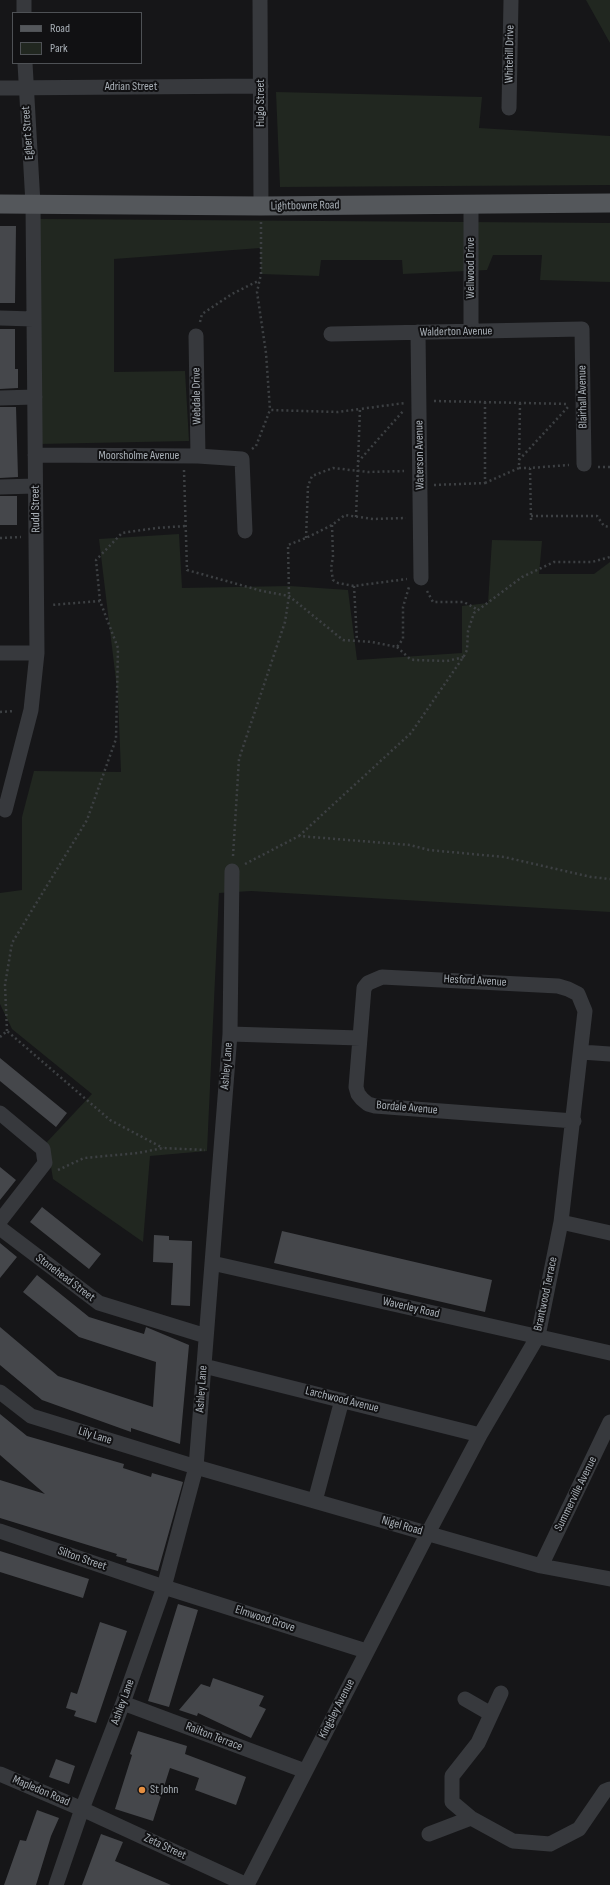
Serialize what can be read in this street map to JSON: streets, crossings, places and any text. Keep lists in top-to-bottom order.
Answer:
{
  "streets": {
    "main road": ["Lightbowne Road"],
    "street": [
      "Whitehill Drive",
      "Adrian Street",
      "Hugo Street",
      "Egbert Street",
      "Wellwood Drive",
      "Walderton Avenue",
      "Webdale Drive",
      "Blairhall Avenue",
      "Waterson Avenue",
      "Moorsholme Avenue",
      "Rudd Street",
      "Hesford Avenue",
      "Ashley Lane",
      "Bordale Avenue",
      "Stonehead Street",
      "Brantwood Terrace",
      "Waverley Road",
      "Larchwood Avenue",
      "Lily Lane",
      "Summerville Avenue",
      "Nigel Road",
      "Silton Street",
      "Elmwood Grove",
      "Kingsley Avenue",
      "Railton Terrace",
      "Mapledon Road",
      "Zeta Street"
    ]
  },
  "crossings": [
    ["Adrian Street", "Hugo Street"],
    ["Adrian Street", "Egbert Street"],
    ["Hugo Street", "Lightbowne Road"],
    ["Egbert Street", "Lightbowne Road"],
    ["Egbert Street", "Rudd Street"],
    ["Lightbowne Road", "Wellwood Drive"],
    ["Lightbowne Road", "Rudd Street"],
    ["Wellwood Drive", "Walderton Avenue"],
    ["Walderton Avenue", "Blairhall Avenue"],
    ["Walderton Avenue", "Waterson Avenue"],
    ["Webdale Drive", "Moorsholme Avenue"],
    ["Moorsholme Avenue", "Rudd Street"],
    ["Hesford Avenue", "Bordale Avenue"],
    ["Hesford Avenue", "Brantwood Terrace"],
    ["Ashley Lane", "Stonehead Street"],
    ["Ashley Lane", "Waverley Road"],
    ["Ashley Lane", "Larchwood Avenue"],
    ["Ashley Lane", "Lily Lane"],
    ["Ashley Lane", "Nigel Road"],
    ["Ashley Lane", "Silton Street"],
    ["Ashley Lane", "Elmwood Grove"],
    ["Ashley Lane", "Railton Terrace"],
    ["Ashley Lane", "Mapledon Road"],
    ["Ashley Lane", "Zeta Street"],
    ["Bordale Avenue", "Brantwood Terrace"],
    ["Brantwood Terrace", "Waverley Road"],
    ["Brantwood Terrace", "Larchwood Avenue"],
    ["Brantwood Terrace", "Nigel Road"],
    ["Brantwood Terrace", "Kingsley Avenue"],
    ["Lily Lane", "Nigel Road"],
    ["Summerville Avenue", "Nigel Road"],
    ["Nigel Road", "Kingsley Avenue"],
    ["Silton Street", "Elmwood Grove"],
    ["Elmwood Grove", "Kingsley Avenue"],
    ["Kingsley Avenue", "Railton Terrace"],
    ["Kingsley Avenue", "Zeta Street"],
    ["Mapledon Road", "Zeta Street"]
  ],
  "places": ["St John"],
  "legend": ["Road", "Park"]
}
